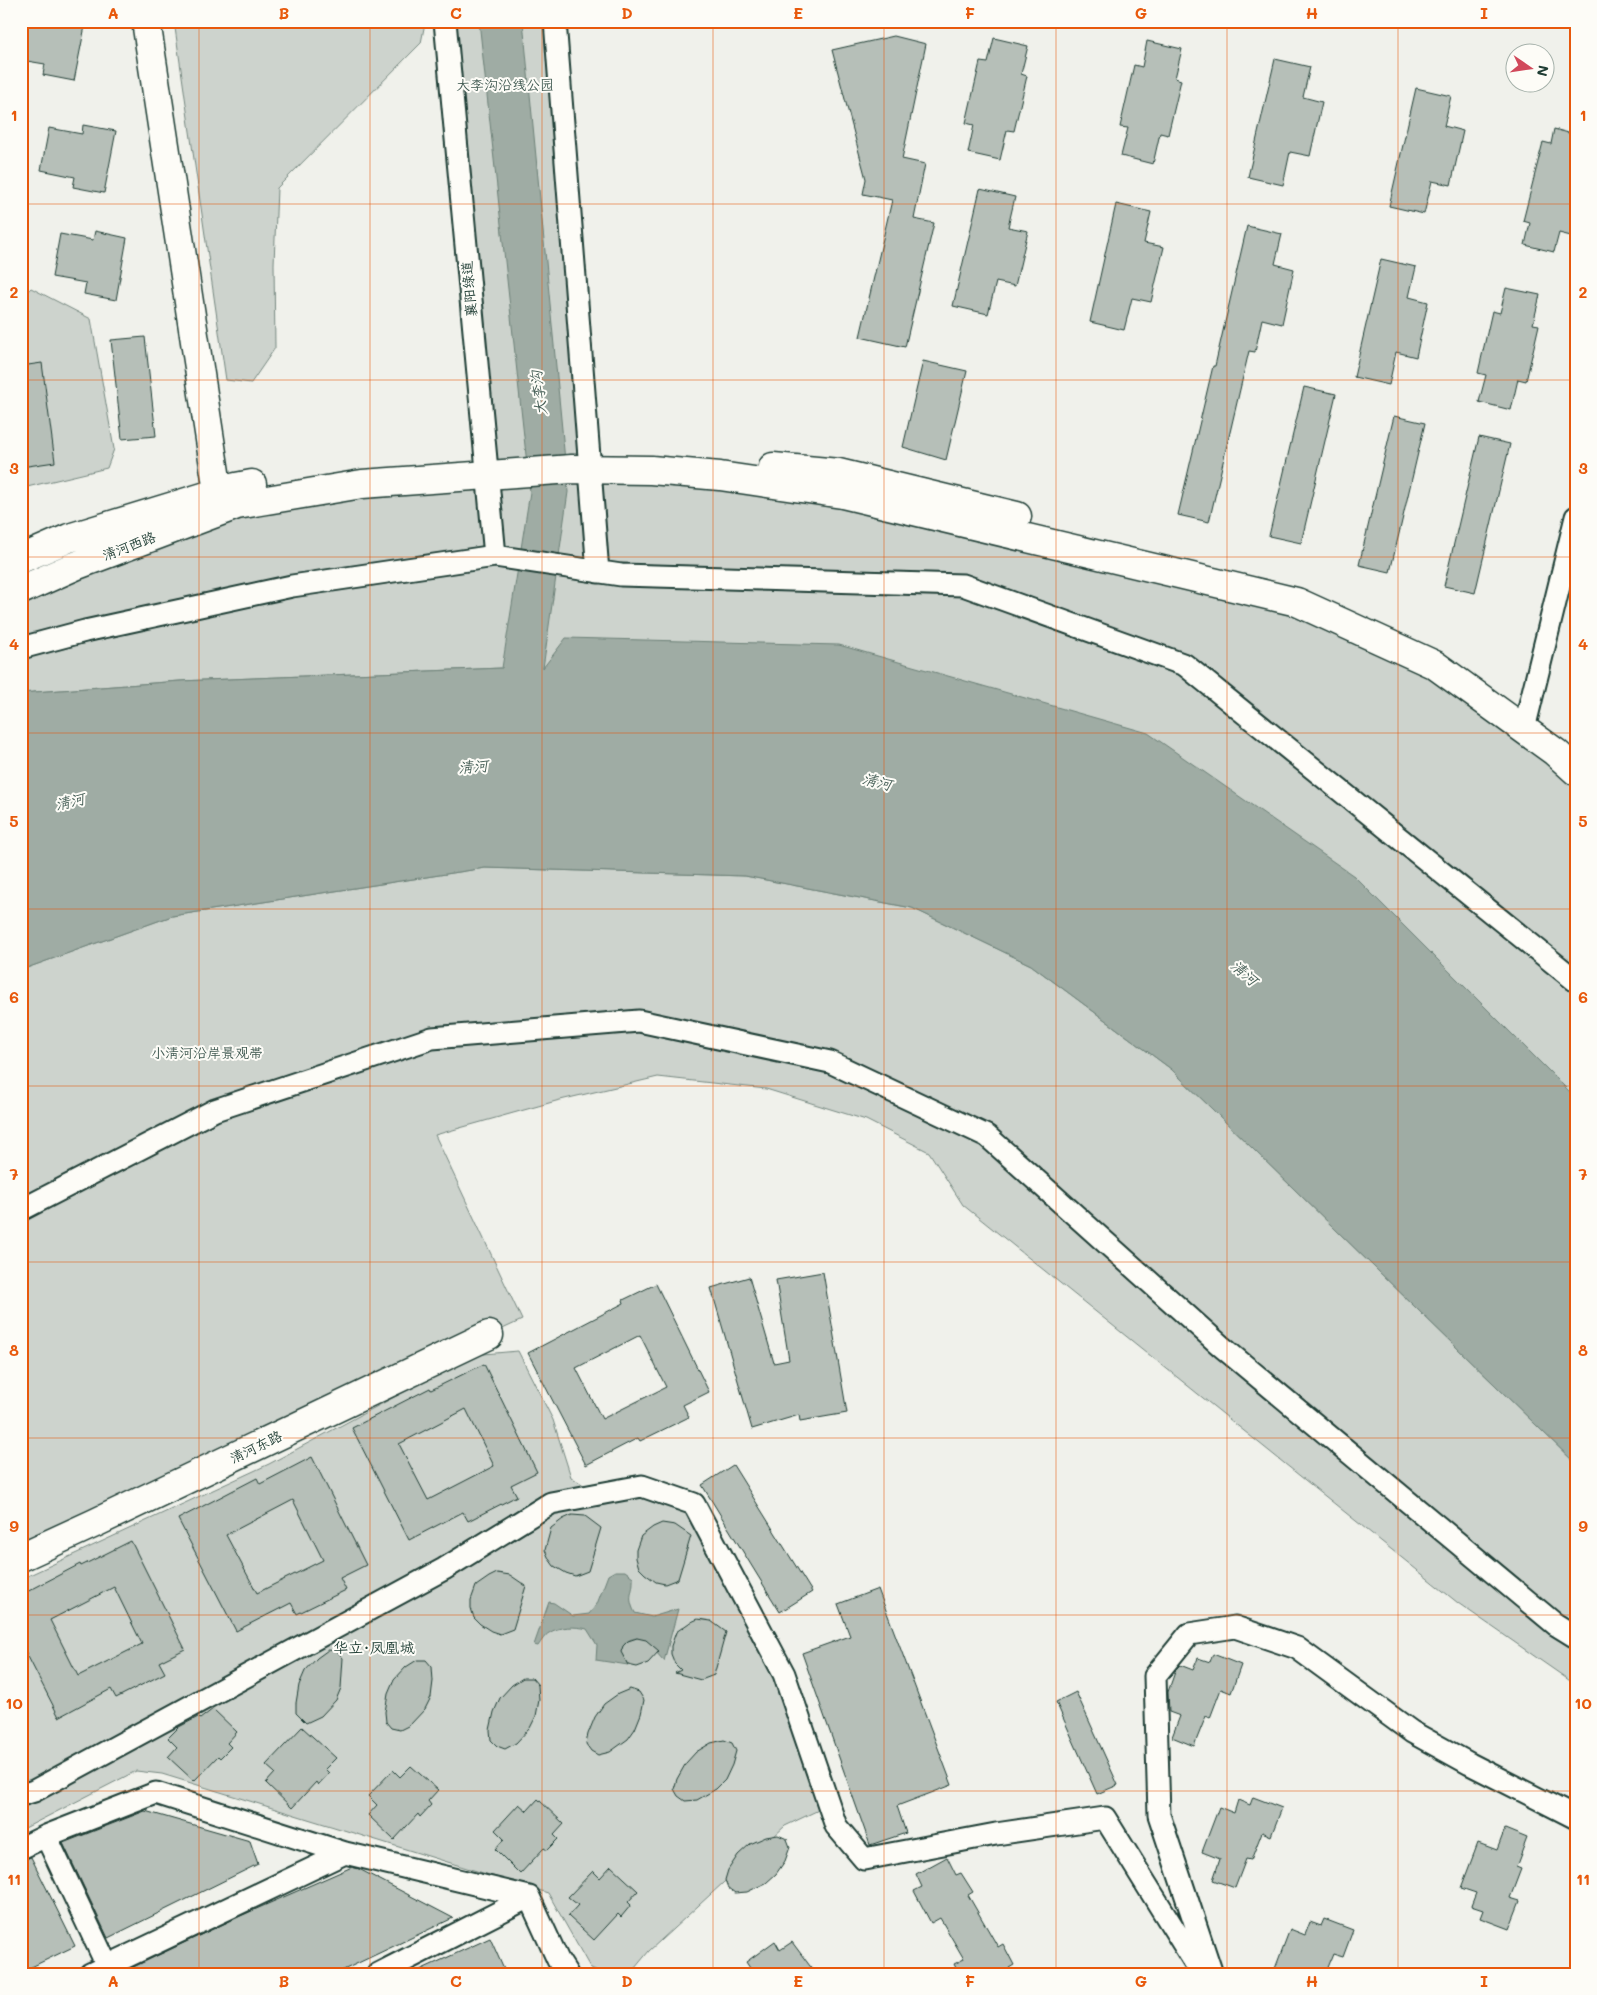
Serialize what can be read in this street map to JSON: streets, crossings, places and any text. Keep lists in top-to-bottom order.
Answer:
{
  "streets": {
    "main road": ["清河西路", "清河东路"],
    "street": ["襄阳绿道"]
  },
  "districts": ["华立·凤凰城"],
  "water": ["大李沟", "清河"],
  "parks": ["大李沟沿线公园", "小清河沿岸景观带"],
  "north": "right",
  "grid": {
    "columns": [
      "A",
      "B",
      "C",
      "D",
      "E",
      "F",
      "G",
      "H",
      "I"
    ],
    "rows": [
      "1",
      "2",
      "3",
      "4",
      "5",
      "6",
      "7",
      "8",
      "9",
      "10",
      "11"
    ]
  }
}
